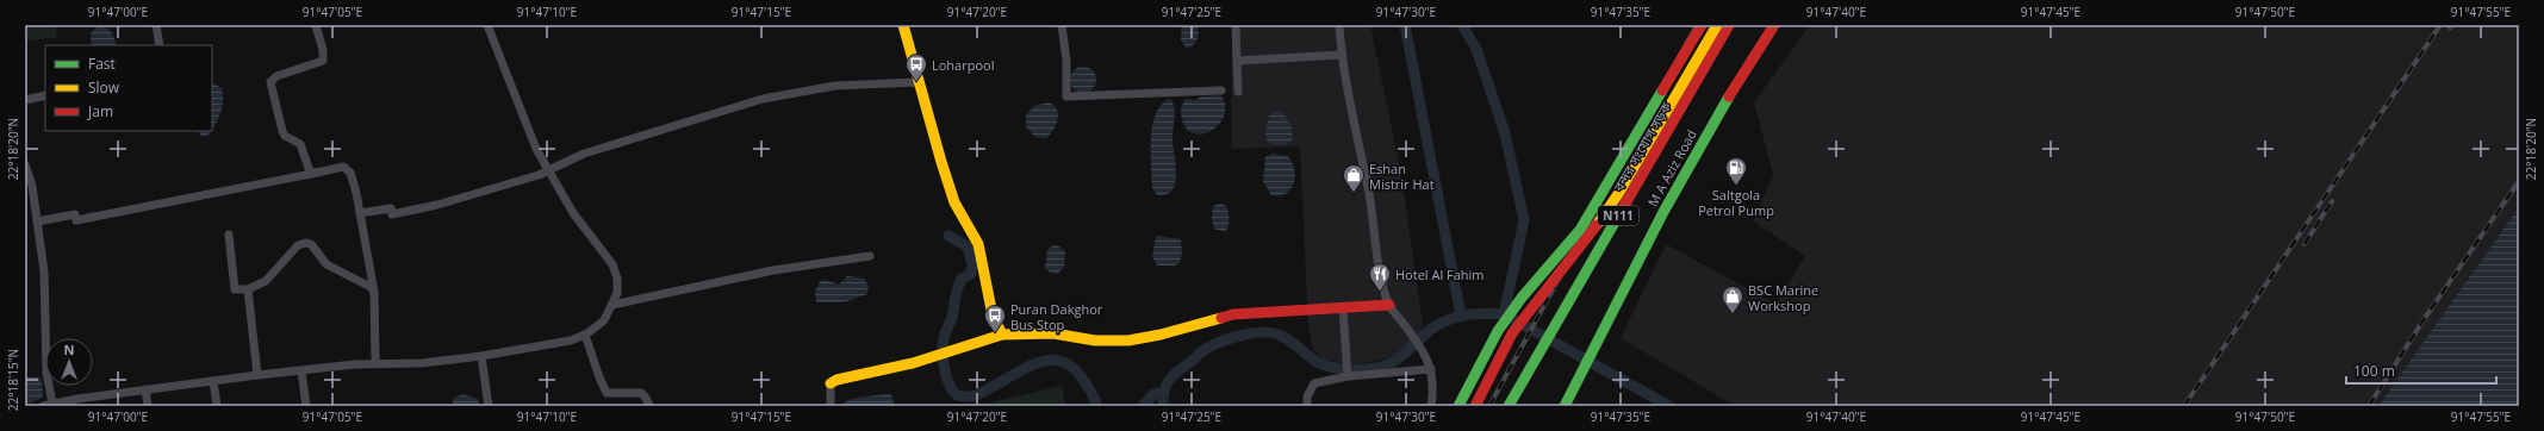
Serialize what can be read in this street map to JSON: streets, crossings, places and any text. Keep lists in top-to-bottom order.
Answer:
{
  "streets": {
    "main road": ["বন্দর সংযোগ সড়ক", "M A Aziz Road", "N111"]
  },
  "places": {
    "bus stop": ["Loharpool", "Puran Dakghor Bus Stop"],
    "fuel station": ["Saltgola Petrol Pump"],
    "shop": ["Eshan Mistrir Hat", "BSC Marine Workshop"],
    "restaurant": ["Hotel Al Fahim"]
  },
  "legend": ["Fast", "Slow", "Jam"],
  "scale_bar": "100 m",
  "north": "top",
  "coordinates": [
    "91°47'00\"E",
    "91°47'05\"E",
    "91°47'10\"E",
    "91°47'15\"E",
    "91°47'20\"E",
    "91°47'25\"E",
    "91°47'30\"E",
    "91°47'35\"E",
    "91°47'40\"E",
    "91°47'45\"E",
    "91°47'50\"E",
    "91°47'55\"E",
    "22°18'20\"N",
    "22°18'15\"N"
  ]
}
